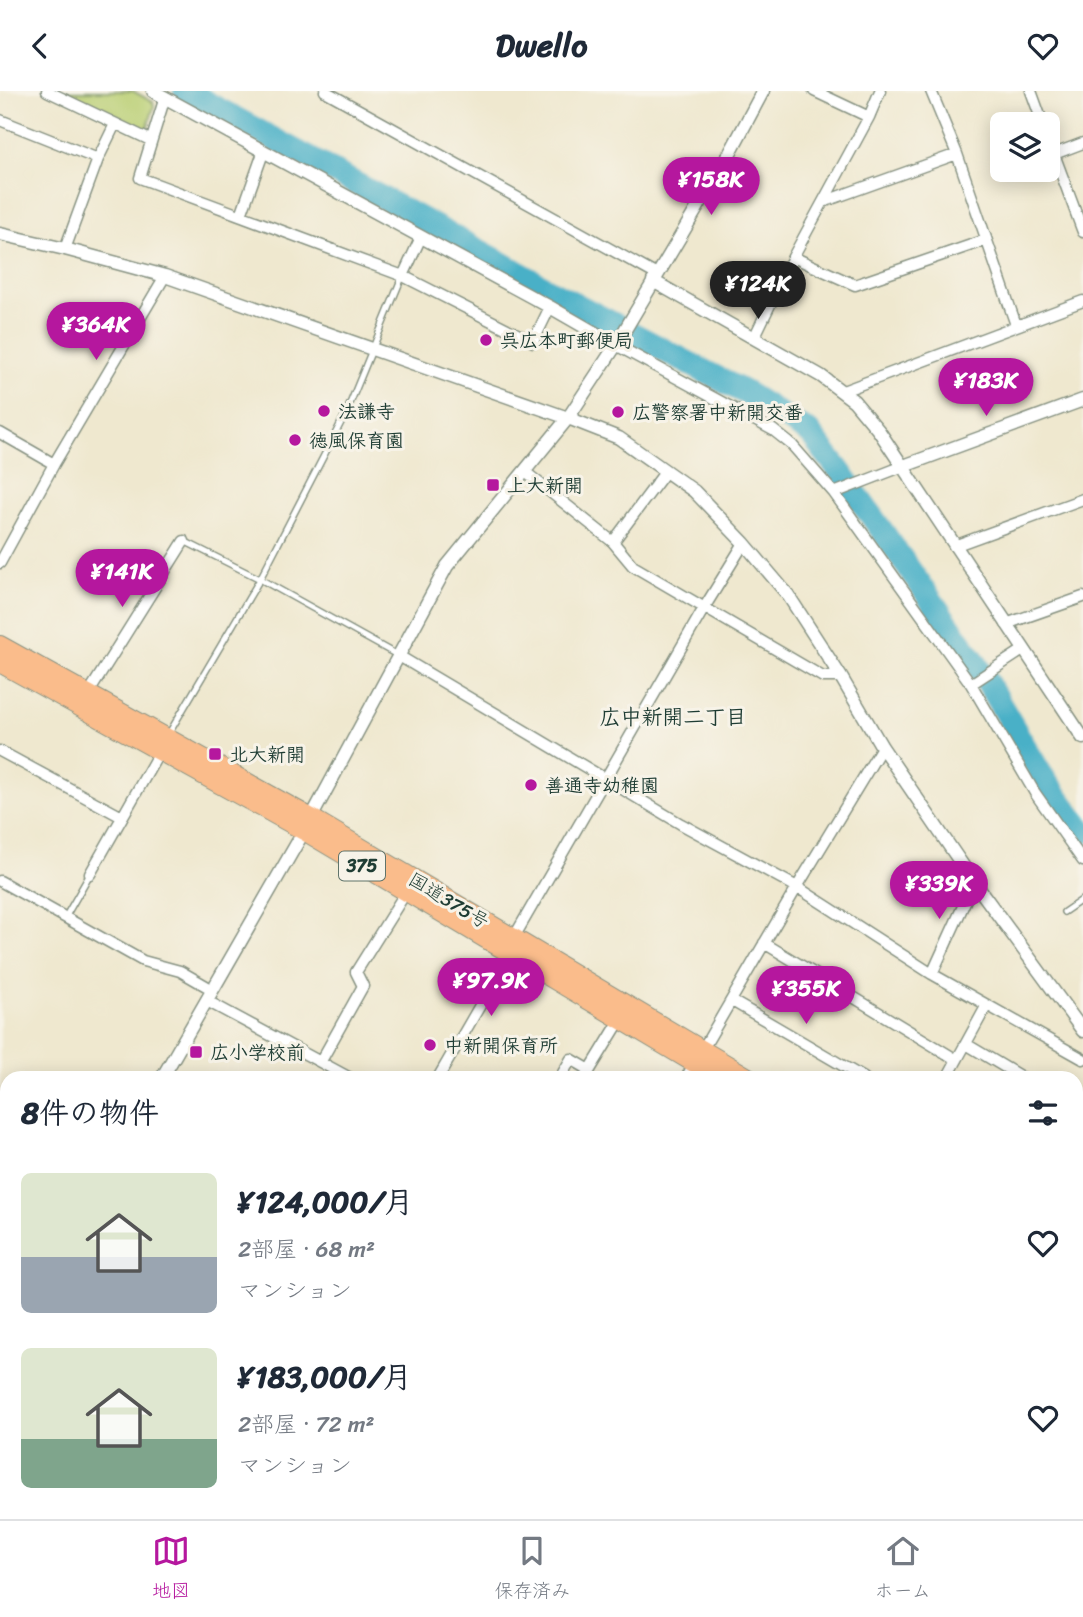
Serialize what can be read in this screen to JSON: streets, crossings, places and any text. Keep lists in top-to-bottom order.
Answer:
{
  "streets": {
    "highway": ["375", "国道375号"]
  },
  "districts": ["広中新開二丁目"],
  "places": {
    "other": [
      "呉広本町郵便局",
      "法謙寺",
      "広警察署中新開交番",
      "徳風保育園",
      "善通寺幼稚園",
      "中新開保育所"
    ],
    "transit": ["上大新開", "北大新開", "広小学校前"]
  },
  "page": {
    "header": "Dwello",
    "price": [
      "¥158K",
      "¥124K",
      "¥364K",
      "¥183K",
      "¥141K",
      "¥339K",
      "¥97.9K",
      "¥355K"
    ],
    "heading": "8件の物件",
    "list": [
      {
        "name": "¥124,000/月",
        "note": "2部屋 · 68 m² · マンション"
      },
      {
        "name": "¥183,000/月",
        "note": "2部屋 · 72 m² · マンション"
      }
    ],
    "tabs": ["地図", "保存済み", "ホーム"]
  }
}
